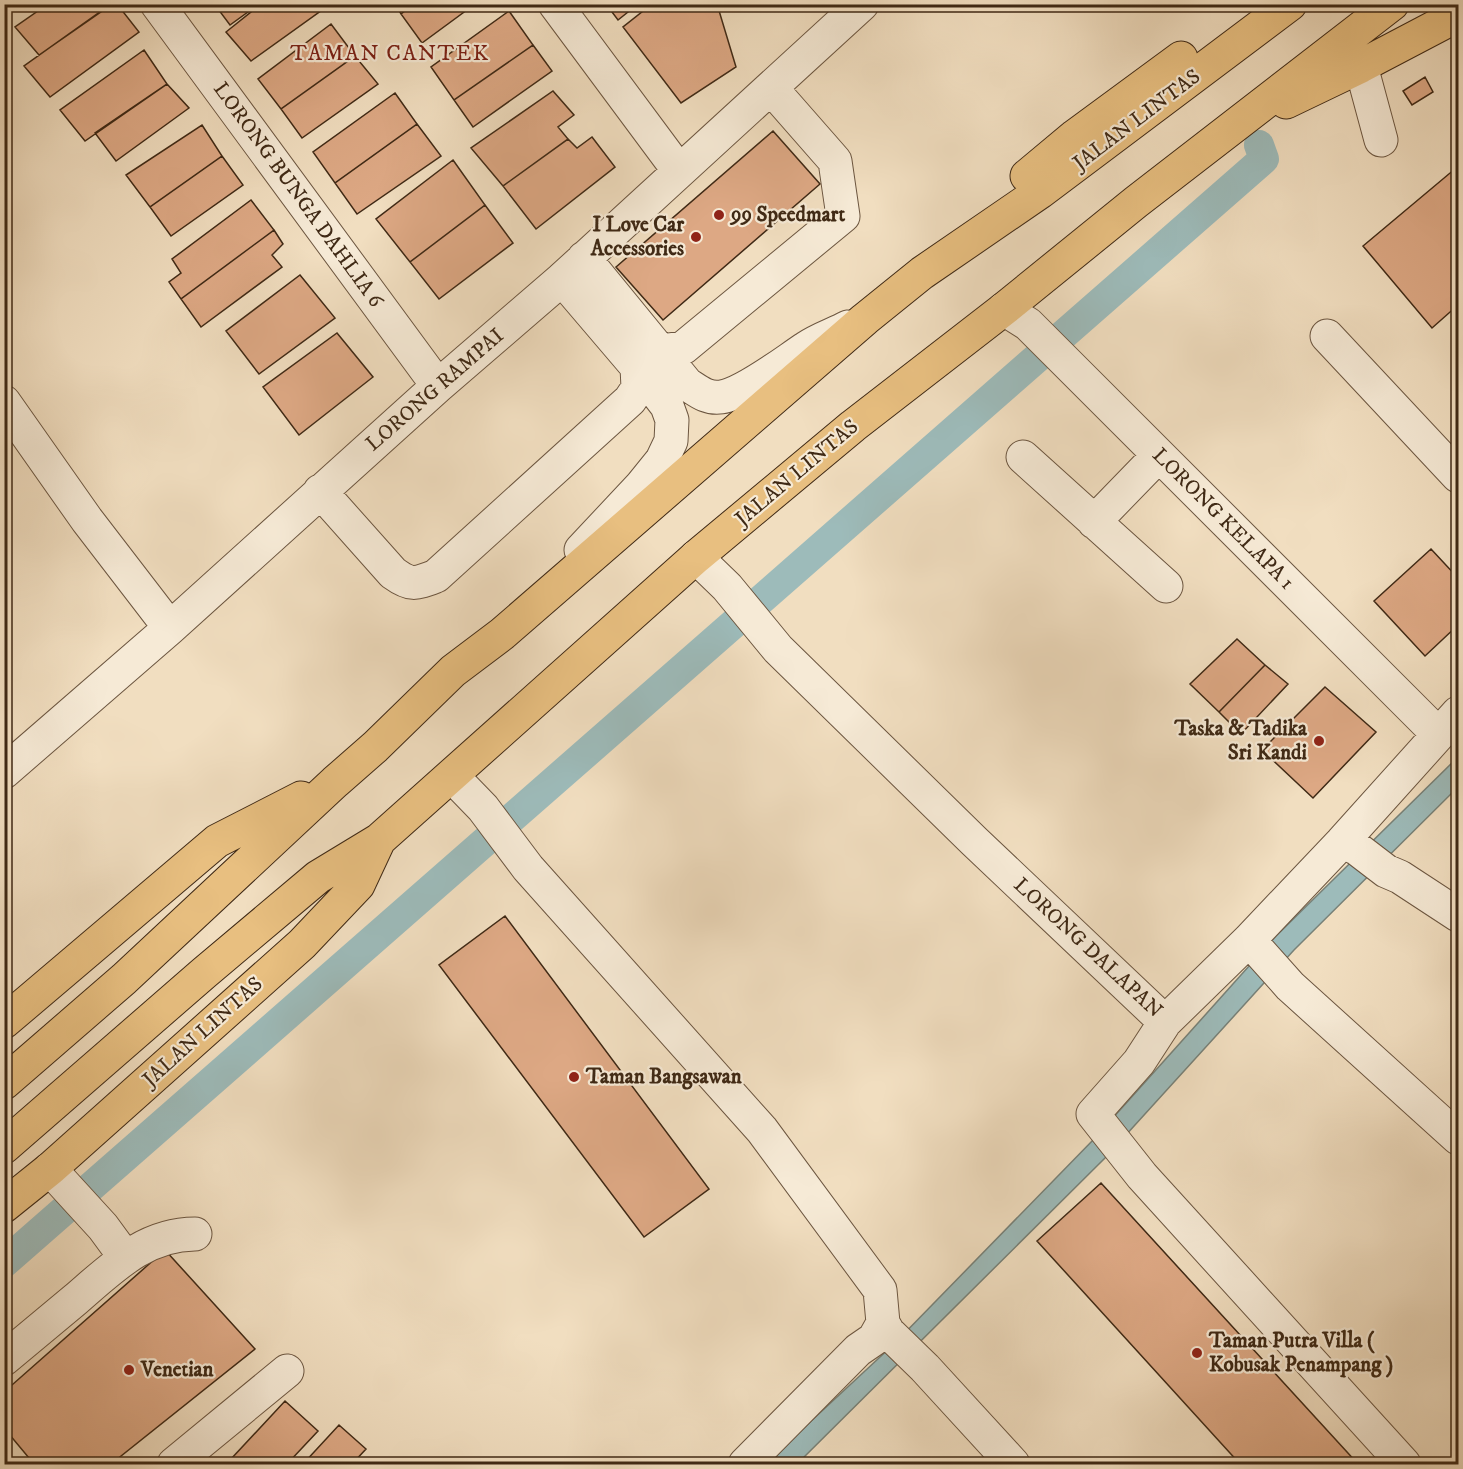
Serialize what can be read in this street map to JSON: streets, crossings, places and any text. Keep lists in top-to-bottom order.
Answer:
{
  "streets": {
    "highway": ["JALAN LINTAS"],
    "street": [
      "LORONG BUNGA DAHLIA 6",
      "LORONG RAMPAI",
      "LORONG KELAPA 1",
      "LORONG DALAPAN"
    ]
  },
  "crossings": [
    ["JALAN LINTAS", "LORONG KELAPA 1"],
    ["JALAN LINTAS", "LORONG DALAPAN"],
    ["LORONG BUNGA DAHLIA 6", "LORONG RAMPAI"],
    ["LORONG KELAPA 1", "LORONG DALAPAN"]
  ],
  "districts": ["TAMAN CANTEK"],
  "places": [
    "99 Speedmart",
    "I Love Car Accessories",
    "Taska & Tadika Sri Kandi",
    "Taman Bangsawan",
    "Taman Putra Villa ( Kobusak Penampang )",
    "Venetian"
  ]
}
